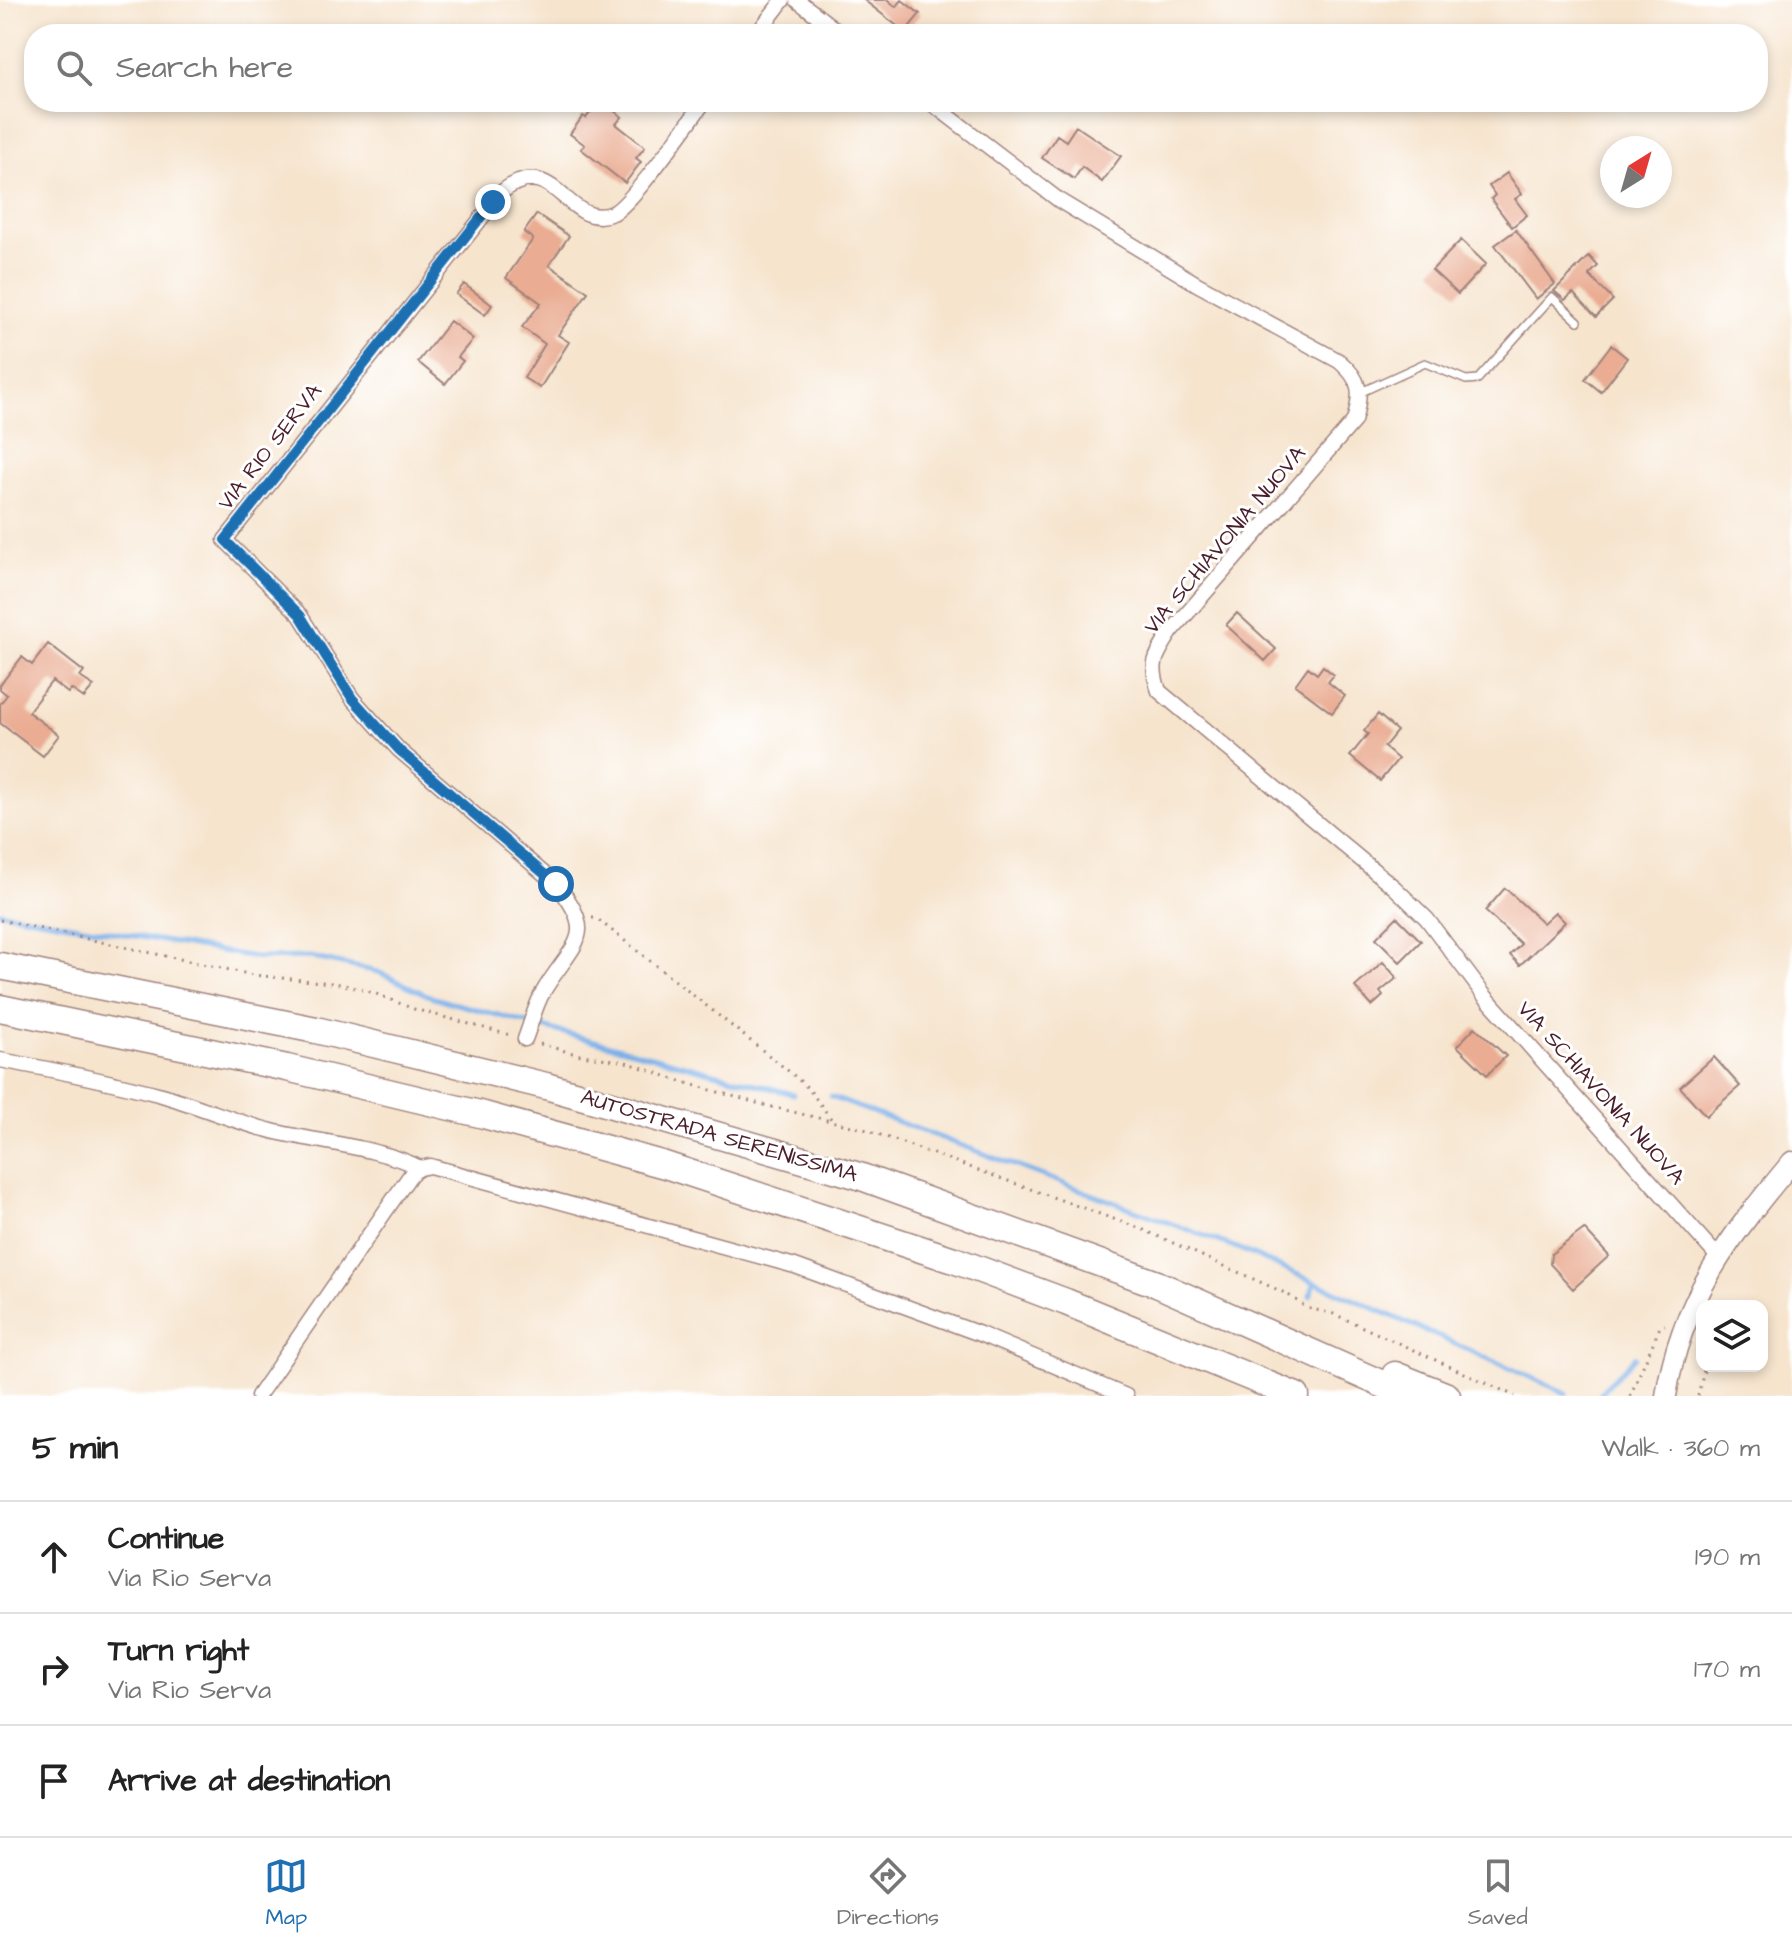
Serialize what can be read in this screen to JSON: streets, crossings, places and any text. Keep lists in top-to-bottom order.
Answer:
{
  "streets": {
    "highway": ["AUTOSTRADA SERENISSIMA"],
    "street": ["VIA RIO SERVA", "VIA SCHIAVONIA NUOVA"]
  },
  "north": "top right",
  "page": {
    "search": "Search here",
    "heading": ["5 min", "Walk · 360 m"],
    "list": [
      ["Continue", "Via Rio Serva", "190 m"],
      ["Turn right", "Via Rio Serva", "170 m"],
      "Arrive at destination"
    ],
    "nav": ["Map", "Directions", "Saved"]
  }
}
